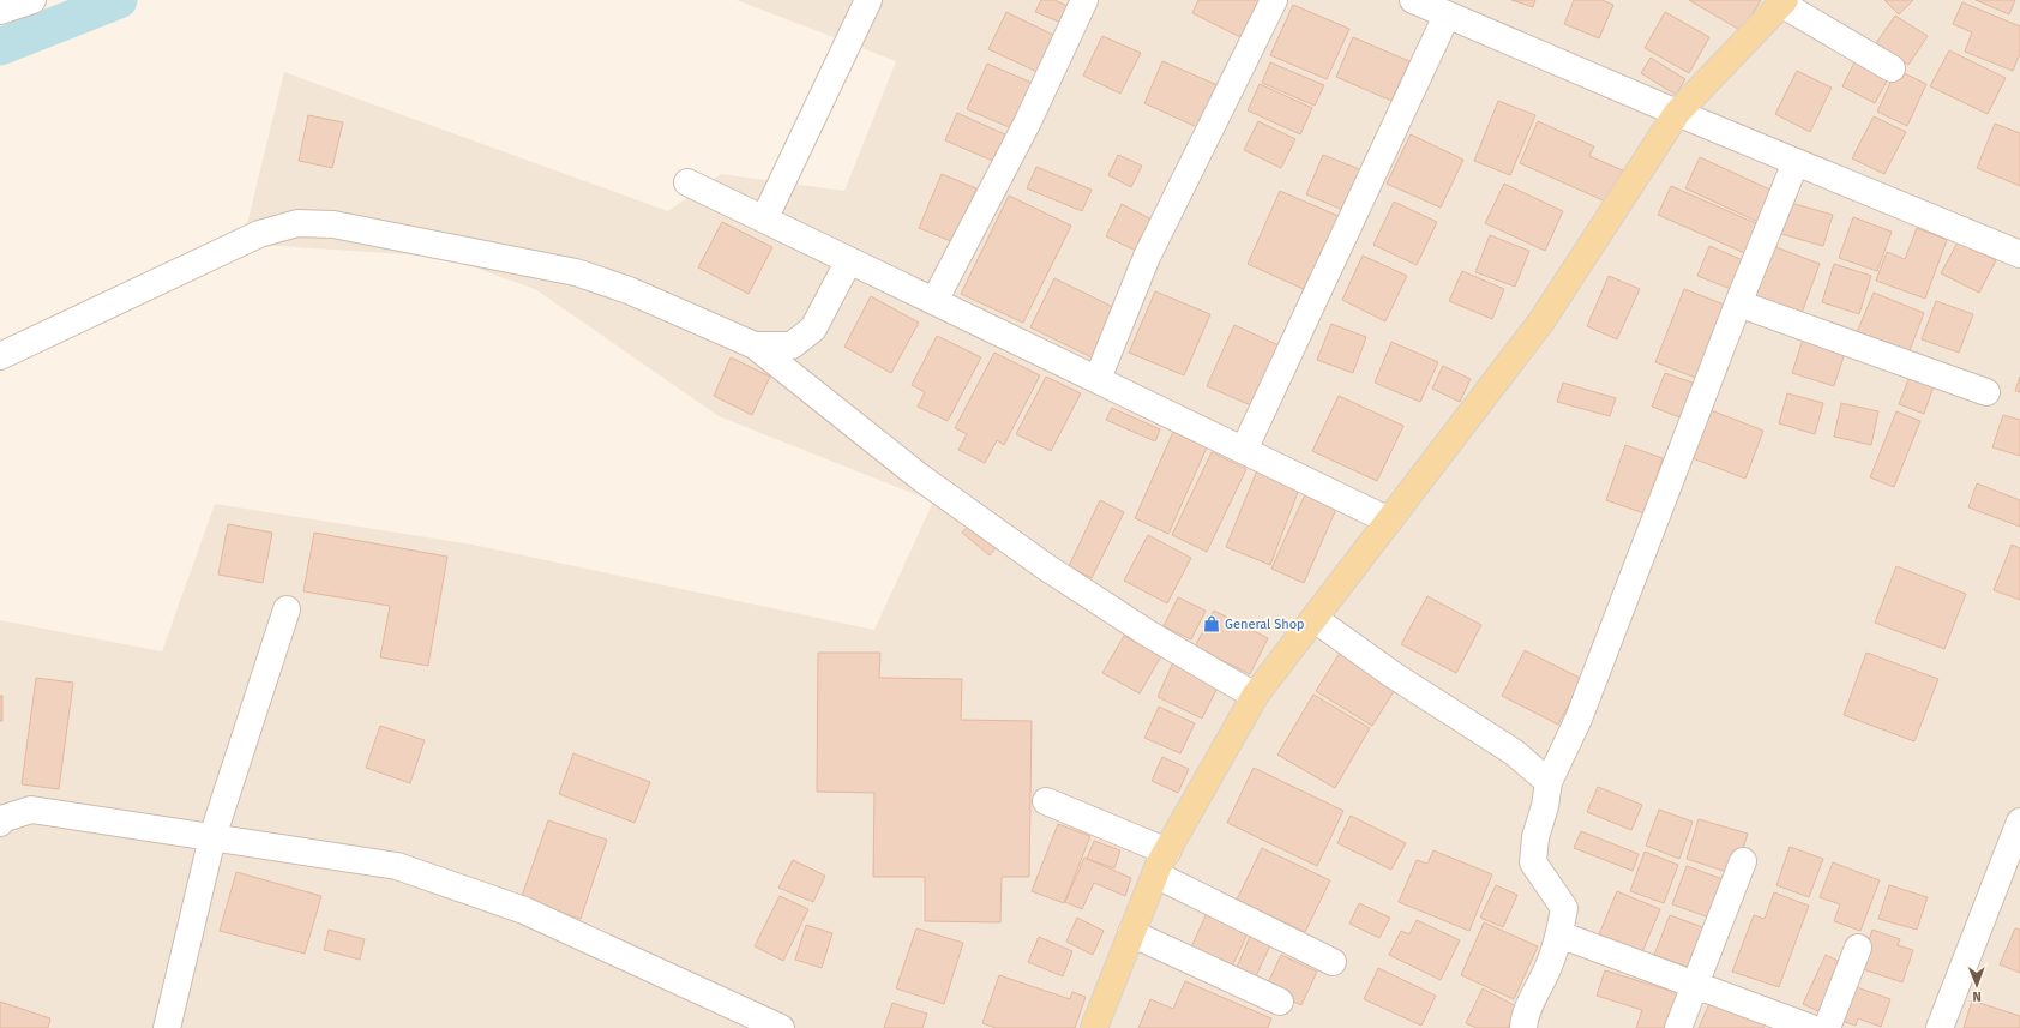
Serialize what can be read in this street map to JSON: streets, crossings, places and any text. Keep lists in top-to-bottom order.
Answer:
{
  "places": {
    "shop": ["General Shop"]
  },
  "north": "bottom"
}
